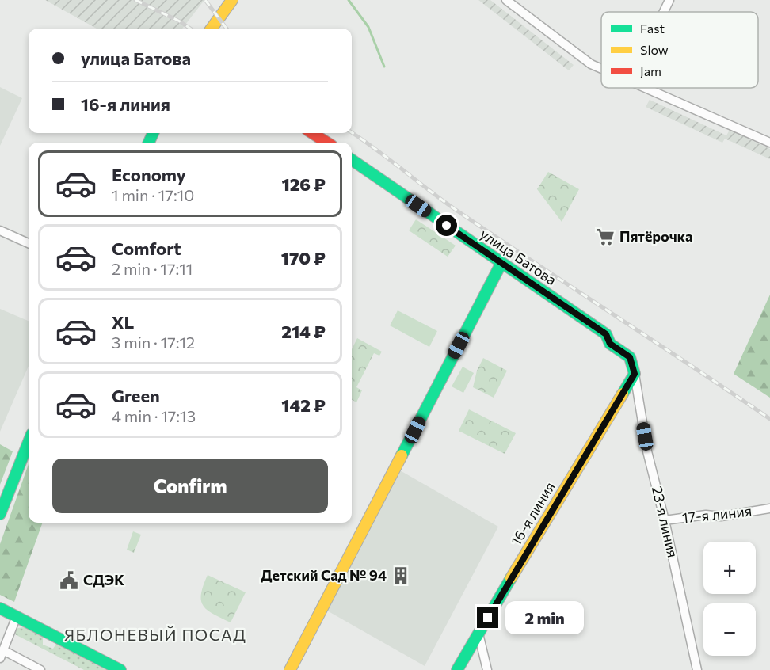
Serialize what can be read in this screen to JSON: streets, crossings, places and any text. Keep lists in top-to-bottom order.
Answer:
{
  "streets": {
    "street": [
      "улица Батова",
      "16-я линия",
      "17-я линия",
      "23-я линия"
    ]
  },
  "crossings": [
    ["улица Батова", "16-я линия"],
    ["улица Батова", "23-я линия"],
    ["16-я линия", "23-я линия"],
    ["17-я линия", "23-я линия"]
  ],
  "districts": ["ЯБЛОНЕВЫЙ ПОСАД"],
  "places": {
    "supermarket": ["Пятёрочка"],
    "building": ["Детский Сад № 94"],
    "public building": ["СДЭК"]
  },
  "legend": ["Fast", "Slow", "Jam"],
  "page": {
    "banner": ["улица Батова", "16-я линия"],
    "list": [
      {
        "name": "Economy",
        "note": "1 min · 17:10",
        "value": "126 ₽"
      },
      {
        "name": "Comfort",
        "note": "2 min · 17:11",
        "value": "170 ₽"
      },
      {
        "name": "XL",
        "note": "3 min · 17:12",
        "value": "214 ₽"
      },
      {
        "name": "Green",
        "note": "4 min · 17:13",
        "value": "142 ₽"
      }
    ],
    "buttons": "Confirm",
    "map_buttons": ["+", "−"],
    "bubble": "2 min"
  }
}
